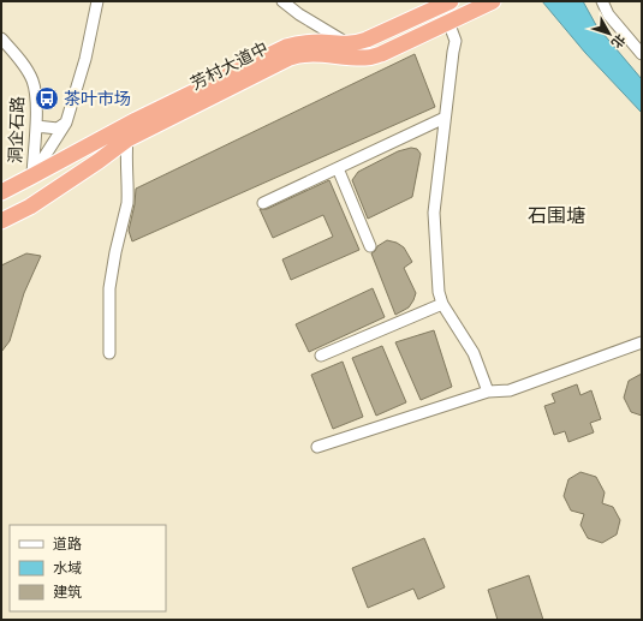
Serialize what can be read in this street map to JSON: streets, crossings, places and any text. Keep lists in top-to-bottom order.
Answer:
{
  "streets": {
    "highway": ["芳村大道中"],
    "street": ["洞企石路"]
  },
  "crossings": [
    ["芳村大道中", "洞企石路"]
  ],
  "districts": ["石围塘"],
  "places": {
    "bus stop": ["茶叶市场"]
  },
  "legend": ["道路", "水域", "建筑"],
  "north": "bottom right"
}
